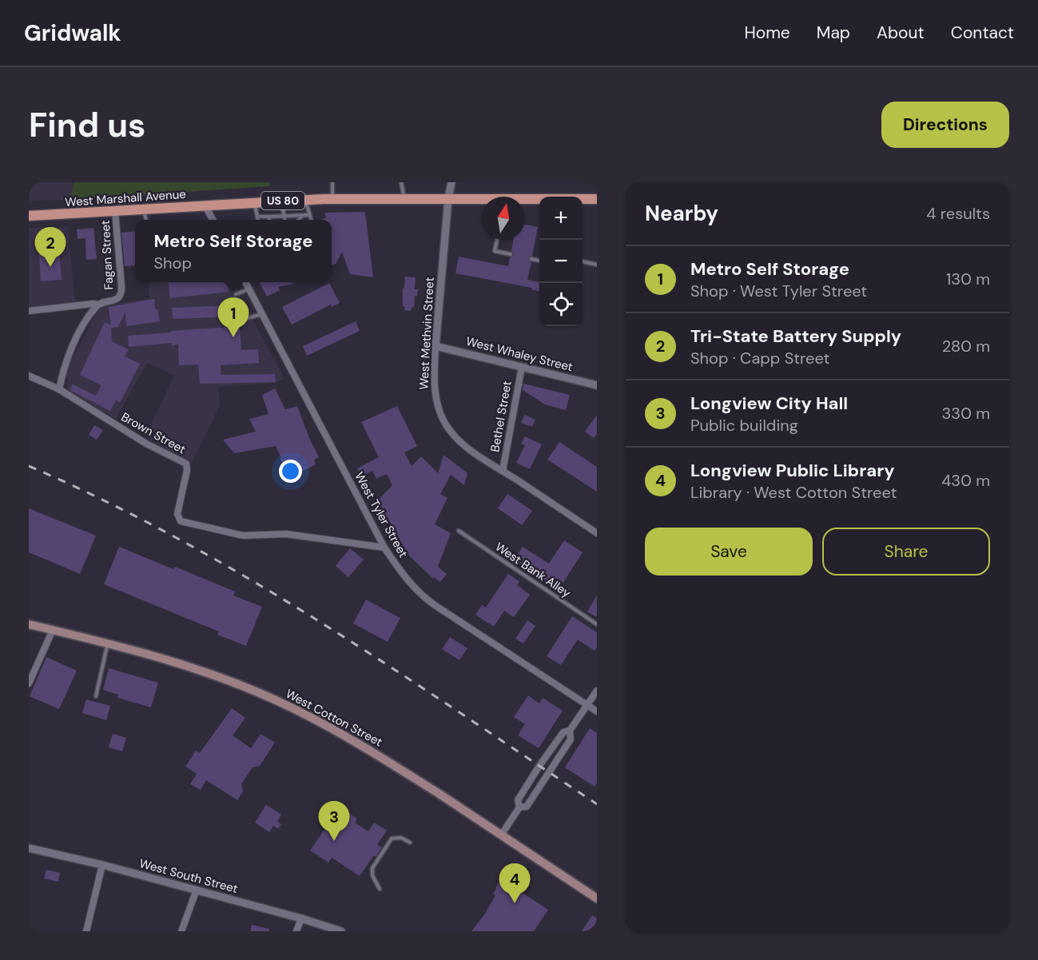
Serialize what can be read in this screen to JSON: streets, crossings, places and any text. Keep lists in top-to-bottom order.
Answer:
{
  "streets": {
    "main road": ["West Marshall Avenue", "US 80", "West Cotton Street"],
    "street": [
      "Fagan Street",
      "West Methvin Street",
      "West Whaley Street",
      "Bethel Street",
      "Brown Street",
      "West Tyler Street",
      "West South Street"
    ],
    "lane": ["West Bank Alley"]
  },
  "crossings": [
    ["West Marshall Avenue", "Fagan Street"],
    ["West Marshall Avenue", "West Methvin Street"],
    ["Fagan Street", "Brown Street"],
    ["West Methvin Street", "West Whaley Street"],
    ["West Methvin Street", "Bethel Street"],
    ["West Whaley Street", "Bethel Street"],
    ["Brown Street", "West Tyler Street"]
  ],
  "north": "top",
  "page": {
    "header": "Gridwalk",
    "nav": [
      "Home",
      "Map",
      "About",
      "Contact"
    ],
    "buttons": [
      "Directions",
      ["Save", "Share"]
    ],
    "title": "Find us",
    "heading": ["Nearby", "4 results"],
    "map_buttons": ["+", "−"],
    "popup": ["Metro Self Storage", "Shop"],
    "pins": [
      "2",
      "1",
      "3",
      "4"
    ],
    "list": [
      {
        "mark": "1",
        "name": "Metro Self Storage",
        "note": "Shop · West Tyler Street",
        "value": "130 m"
      },
      {
        "mark": "2",
        "name": "Tri-State Battery Supply",
        "note": "Shop · Capp Street",
        "value": "280 m"
      },
      {
        "mark": "3",
        "name": "Longview City Hall",
        "note": "Public building",
        "value": "330 m"
      },
      {
        "mark": "4",
        "name": "Longview Public Library",
        "note": "Library · West Cotton Street",
        "value": "430 m"
      }
    ]
  }
}
